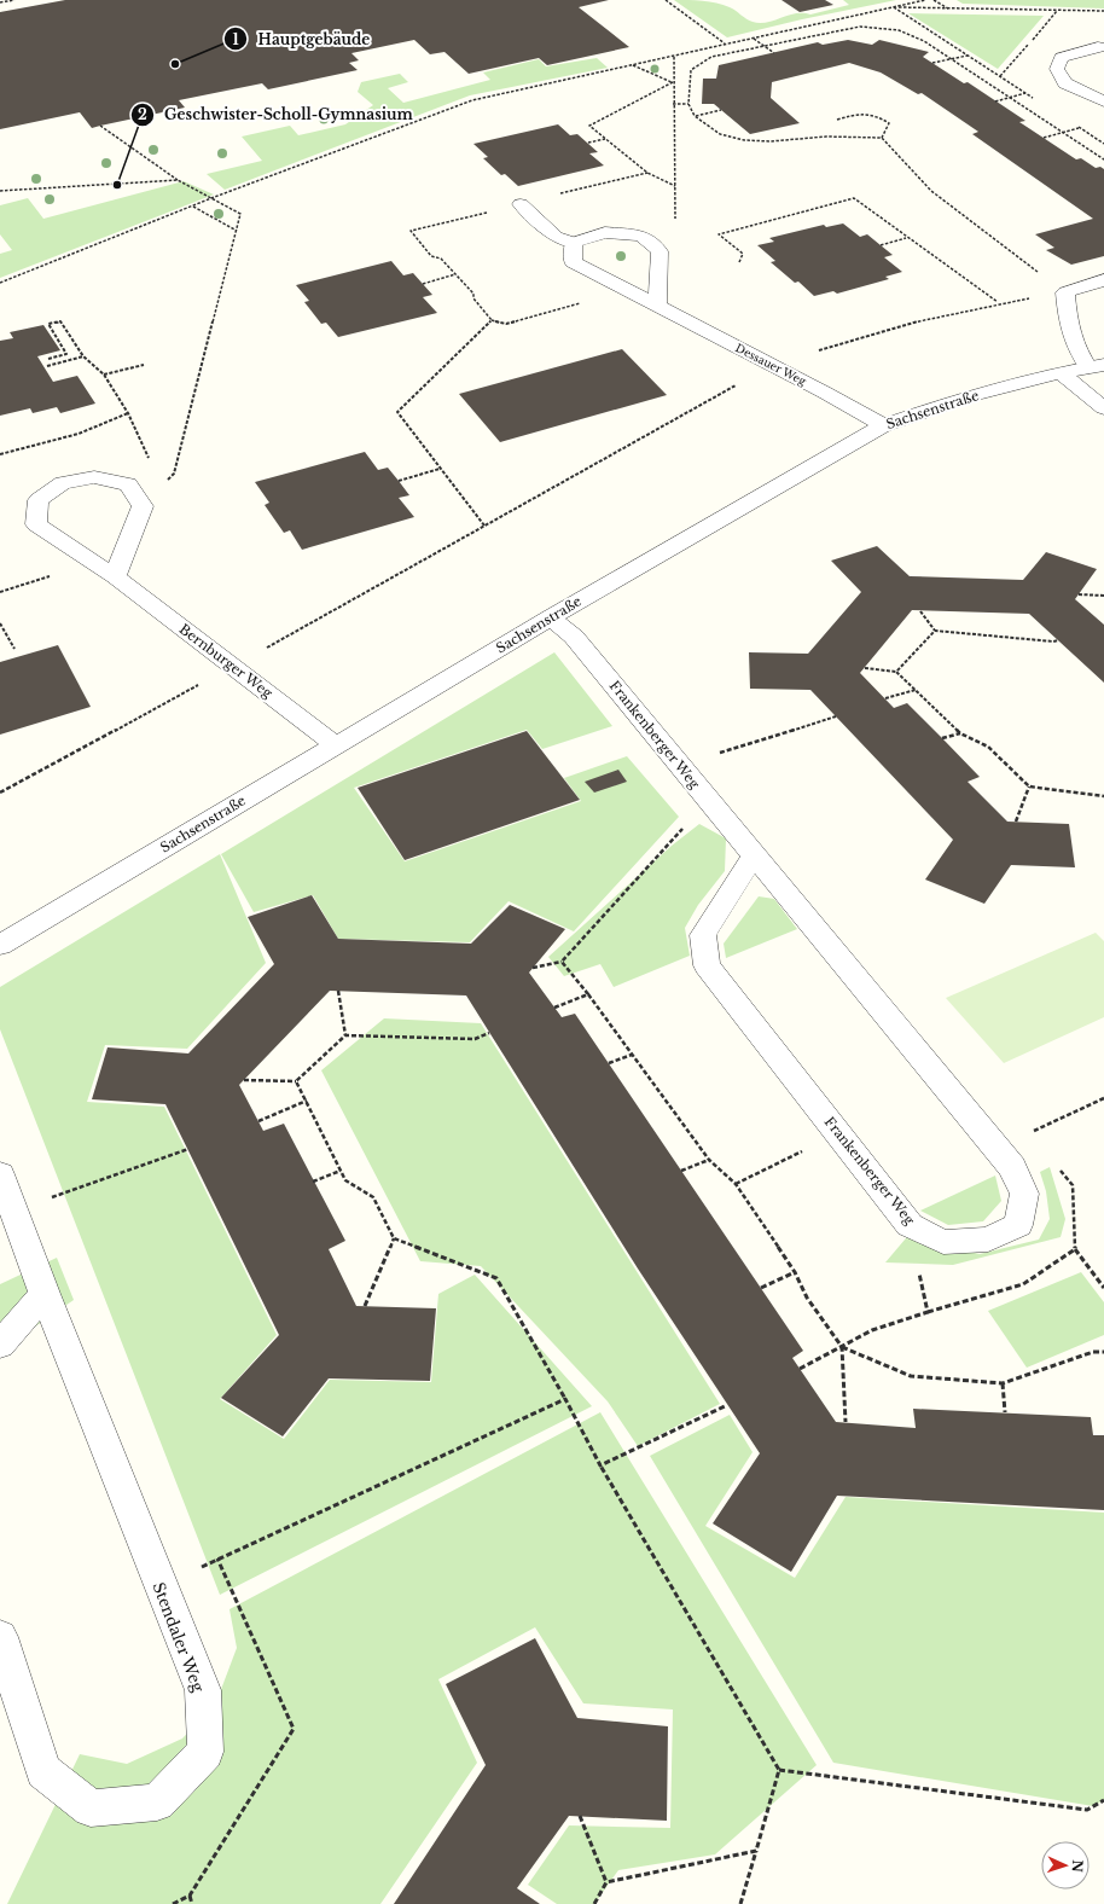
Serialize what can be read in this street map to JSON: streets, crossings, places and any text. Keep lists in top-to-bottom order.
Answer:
{
  "streets": {
    "street": [
      "Dessauer Weg",
      "Sachsenstraße",
      "Bernburger Weg",
      "Frankenberger Weg",
      "Stendaler Weg"
    ]
  },
  "crossings": [
    ["Dessauer Weg", "Sachsenstraße"],
    ["Sachsenstraße", "Bernburger Weg"],
    ["Sachsenstraße", "Frankenberger Weg"]
  ],
  "places": ["Hauptgebäude", "Geschwister-Scholl-Gymnasium"],
  "north": "right"
}
